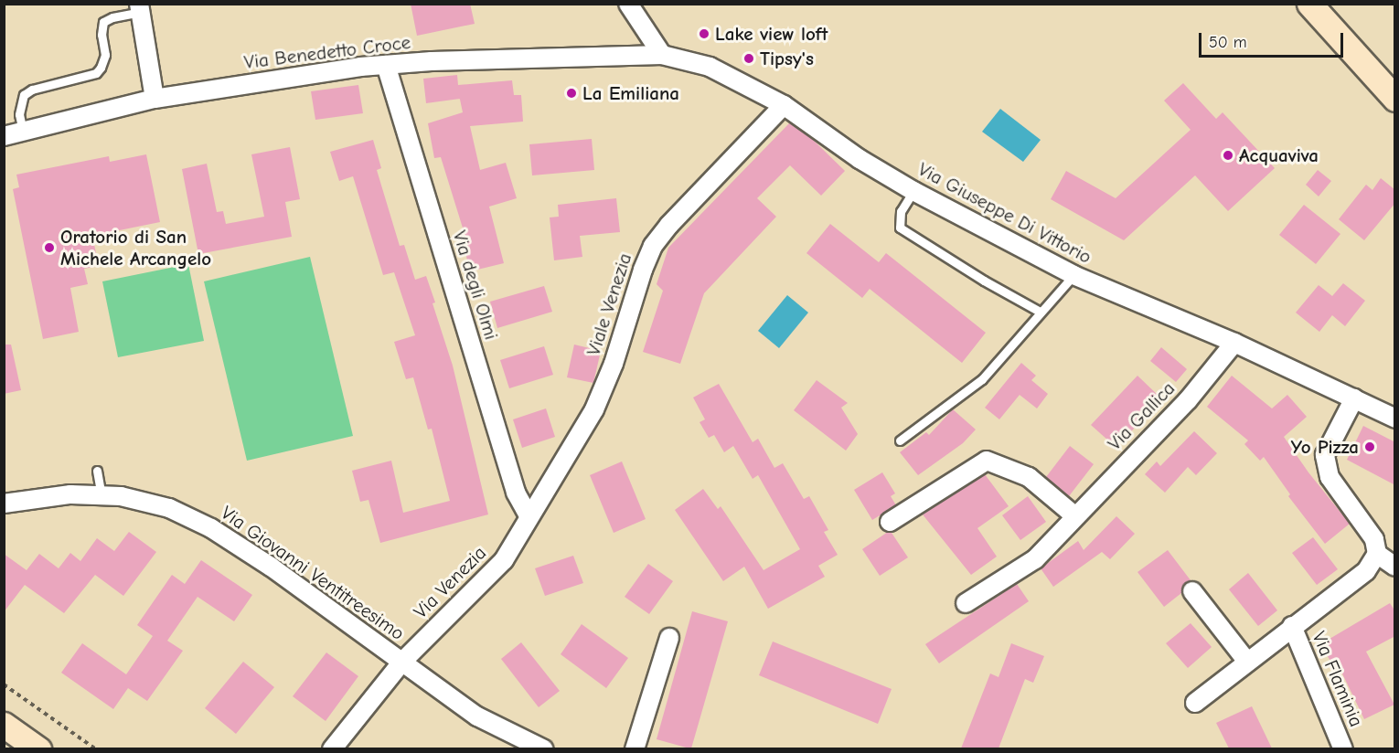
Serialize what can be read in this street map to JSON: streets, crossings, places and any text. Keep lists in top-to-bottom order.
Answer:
{
  "streets": {
    "street": [
      "Via Benedetto Croce",
      "Via Giuseppe Di Vittorio",
      "Via degli Olmi",
      "Viale Venezia",
      "Via Gallica",
      "Via Giovanni Ventitreesimo",
      "Via Venezia",
      "Via Flaminia"
    ]
  },
  "crossings": [
    ["Via Benedetto Croce", "Via Giuseppe Di Vittorio"],
    ["Via Benedetto Croce", "Via degli Olmi"],
    ["Via Giuseppe Di Vittorio", "Viale Venezia"],
    ["Via Giuseppe Di Vittorio", "Via Gallica"],
    ["Via degli Olmi", "Viale Venezia"],
    ["Via degli Olmi", "Via Venezia"],
    ["Viale Venezia", "Via Venezia"],
    ["Via Giovanni Ventitreesimo", "Via Venezia"]
  ],
  "places": [
    "Lake view loft",
    "Tipsy's",
    "La Emiliana",
    "Acquaviva",
    "Oratorio di San Michele Arcangelo",
    "Yo Pizza"
  ],
  "scale_bar": "50 m"
}
